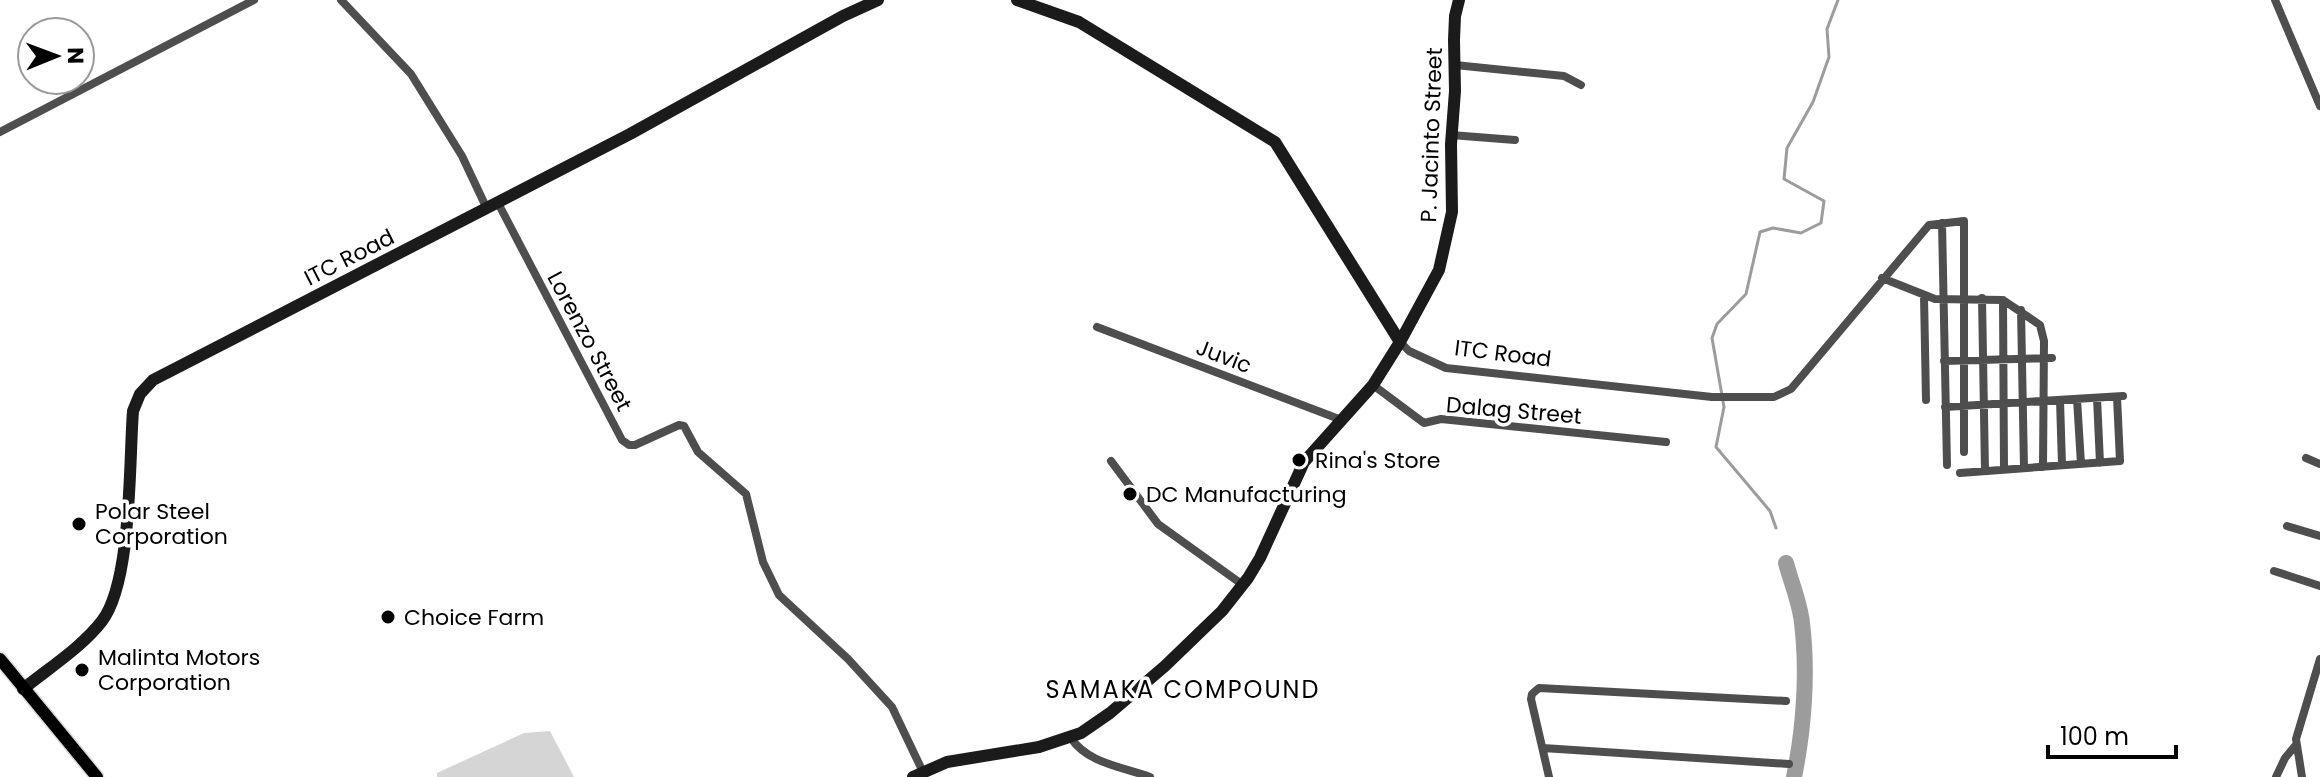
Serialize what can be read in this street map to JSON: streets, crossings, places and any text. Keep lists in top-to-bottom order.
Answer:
{
  "streets": {
    "street": [
      "P. Jacinto Street",
      "ITC Road",
      "Lorenzo Street",
      "Juvic",
      "Dalag Street"
    ]
  },
  "crossings": [
    ["P. Jacinto Street", "ITC Road"],
    ["P. Jacinto Street", "Lorenzo Street"],
    ["P. Jacinto Street", "Juvic"],
    ["P. Jacinto Street", "Dalag Street"],
    ["ITC Road", "Lorenzo Street"]
  ],
  "districts": ["SAMAKA COMPOUND"],
  "places": [
    "Rina's Store",
    "DC Manufacturing",
    "Polar Steel Corporation",
    "Choice Farm",
    "Malinta Motors Corporation"
  ],
  "scale_bar": "100 m",
  "north": "right"
}
